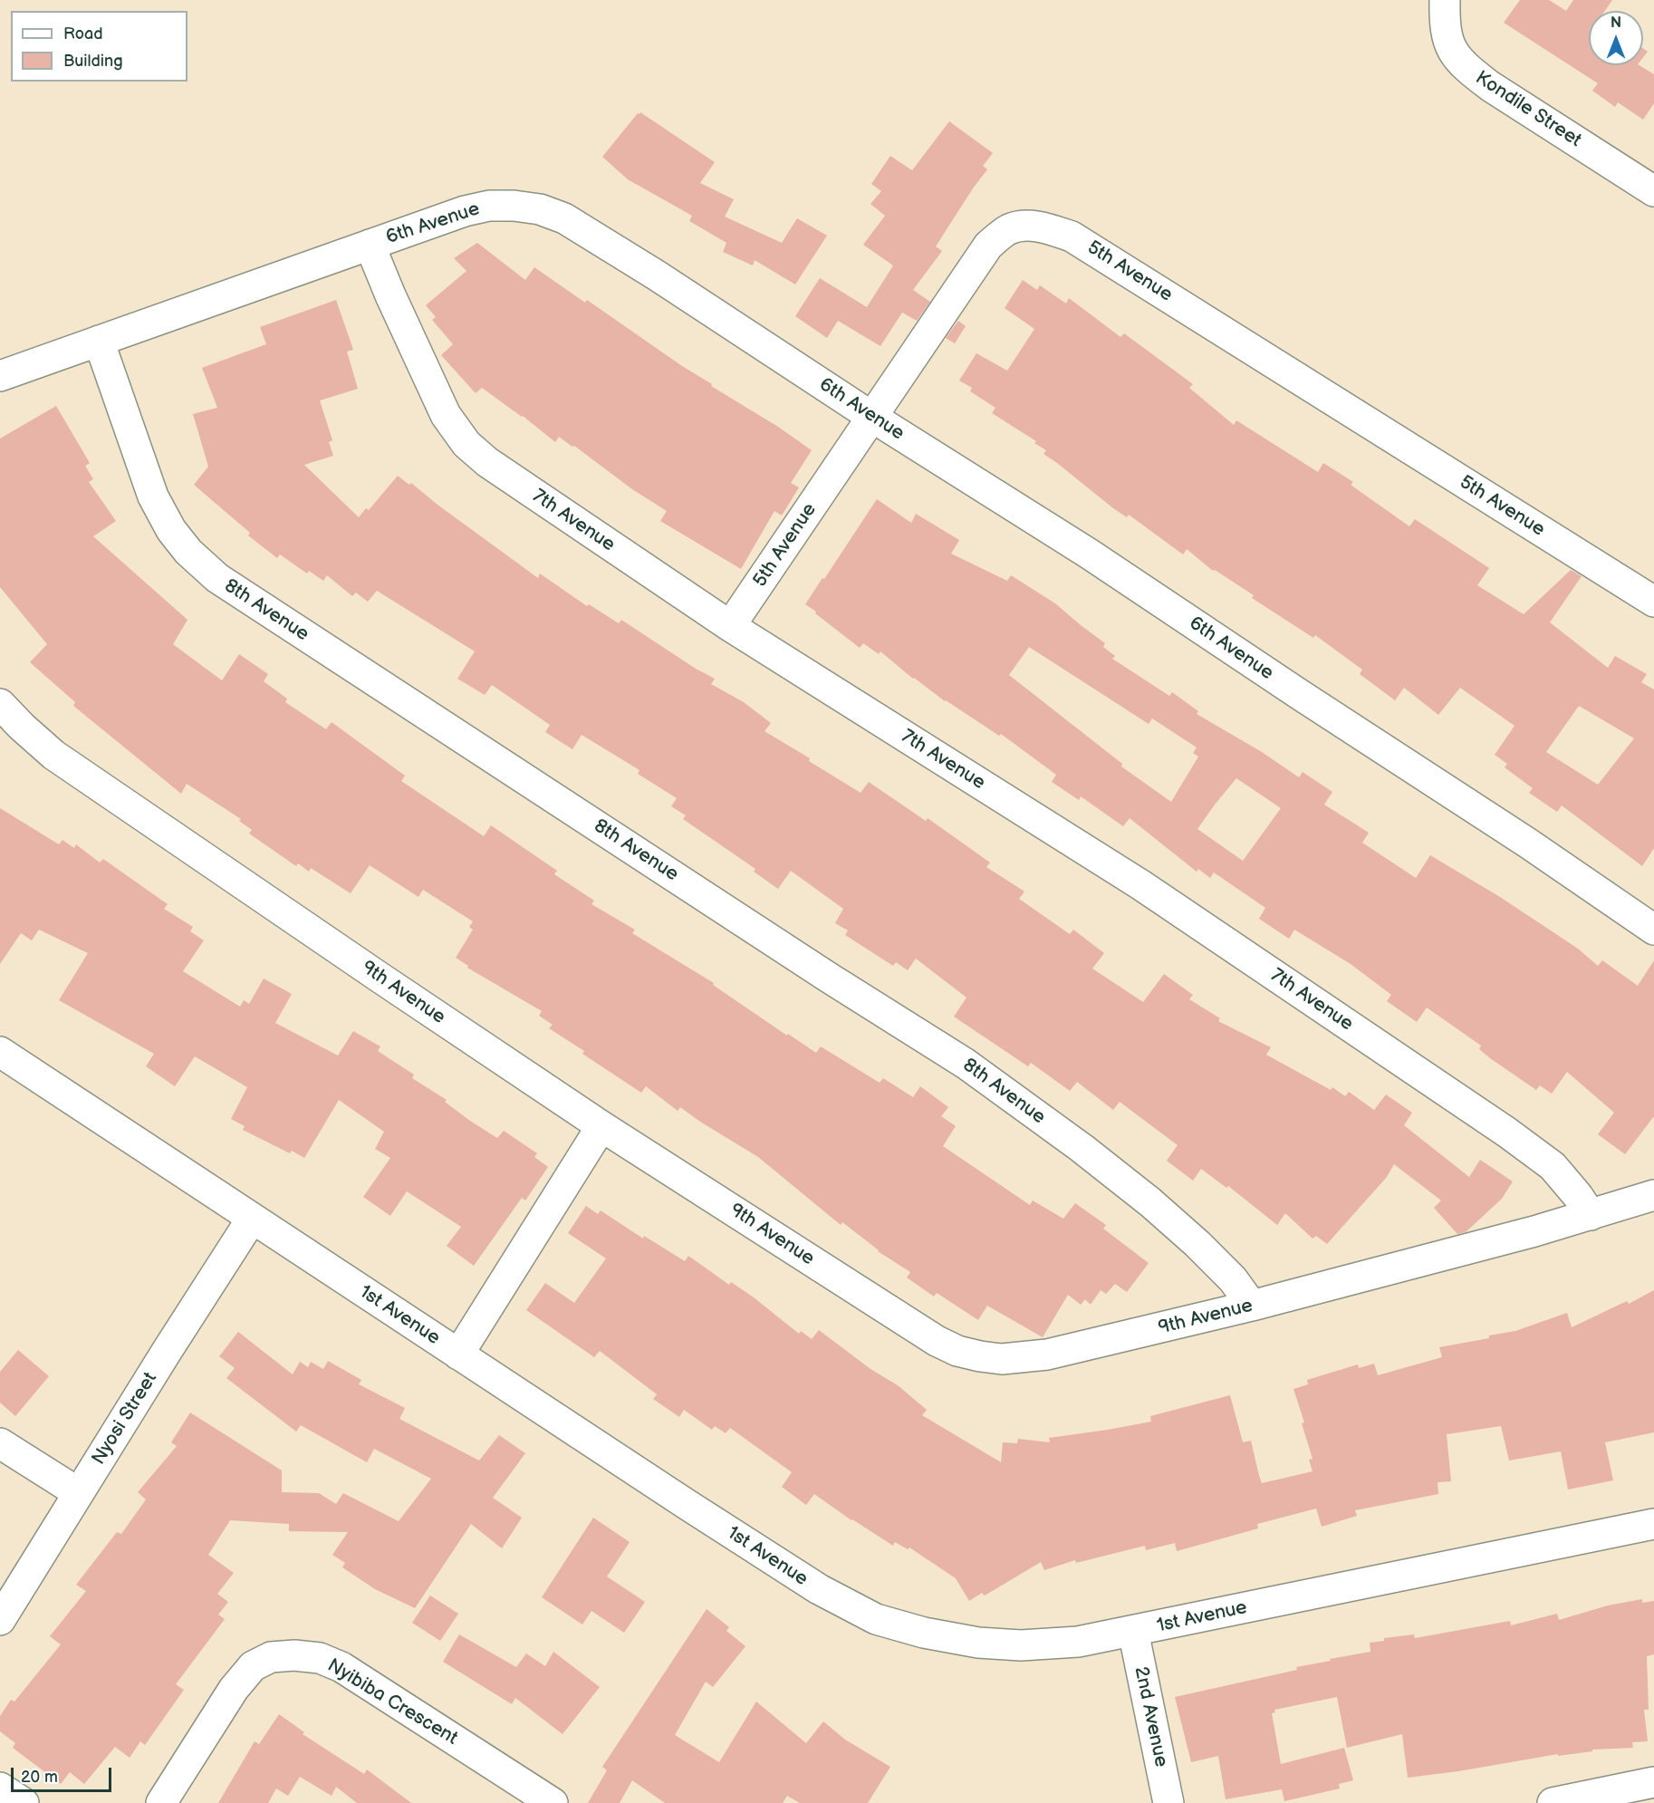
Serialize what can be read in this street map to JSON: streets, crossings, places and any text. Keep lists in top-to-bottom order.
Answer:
{
  "streets": {
    "street": [
      "Kondile Street",
      "6th Avenue",
      "5th Avenue",
      "7th Avenue",
      "8th Avenue",
      "9th Avenue",
      "1st Avenue",
      "Nyosi Street",
      "Nyibiba Crescent",
      "2nd Avenue"
    ]
  },
  "crossings": [
    ["6th Avenue", "5th Avenue"],
    ["6th Avenue", "7th Avenue"],
    ["6th Avenue", "8th Avenue"],
    ["5th Avenue", "7th Avenue"],
    ["7th Avenue", "9th Avenue"],
    ["8th Avenue", "9th Avenue"],
    ["1st Avenue", "Nyosi Street"],
    ["1st Avenue", "2nd Avenue"]
  ],
  "legend": ["Road", "Building"],
  "scale_bar": "20 m",
  "north": "top"
}
